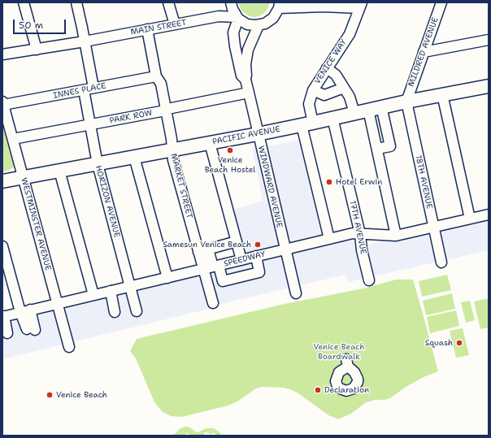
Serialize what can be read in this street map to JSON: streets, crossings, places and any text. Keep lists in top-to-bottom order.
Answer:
{
  "streets": {
    "main road": ["PACIFIC AVENUE"],
    "street": [
      "MAIN STREET",
      "MILDRED AVENUE",
      "VENICE WAY",
      "INNES PLACE",
      "PARK ROW",
      "18TH AVENUE",
      "MARKET STREET",
      "WINDWARD AVENUE",
      "HORIZON AVENUE",
      "WESTMINSTER AVENUE",
      "17TH AVENUE",
      "SPEEDWAY"
    ]
  },
  "crossings": [
    ["MAIN STREET", "MARKET STREET"],
    ["MAIN STREET", "WINDWARD AVENUE"],
    ["MAIN STREET", "HORIZON AVENUE"],
    ["MILDRED AVENUE", "PACIFIC AVENUE"],
    ["MILDRED AVENUE", "18TH AVENUE"],
    ["VENICE WAY", "PACIFIC AVENUE"],
    ["VENICE WAY", "SPEEDWAY"],
    ["INNES PLACE", "MARKET STREET"],
    ["INNES PLACE", "HORIZON AVENUE"],
    ["INNES PLACE", "WESTMINSTER AVENUE"],
    ["PARK ROW", "MARKET STREET"],
    ["PARK ROW", "WINDWARD AVENUE"],
    ["PARK ROW", "HORIZON AVENUE"],
    ["PARK ROW", "WESTMINSTER AVENUE"],
    ["PACIFIC AVENUE", "18TH AVENUE"],
    ["PACIFIC AVENUE", "MARKET STREET"],
    ["PACIFIC AVENUE", "WINDWARD AVENUE"],
    ["PACIFIC AVENUE", "HORIZON AVENUE"],
    ["PACIFIC AVENUE", "WESTMINSTER AVENUE"],
    ["PACIFIC AVENUE", "17TH AVENUE"],
    ["18TH AVENUE", "SPEEDWAY"],
    ["MARKET STREET", "SPEEDWAY"],
    ["WINDWARD AVENUE", "SPEEDWAY"],
    ["HORIZON AVENUE", "SPEEDWAY"],
    ["WESTMINSTER AVENUE", "SPEEDWAY"],
    ["17TH AVENUE", "SPEEDWAY"]
  ],
  "parks": ["Venice Beach Boardwalk"],
  "places": [
    "Venice Beach Hostel",
    "Hotel Erwin",
    "Samesun Venice Beach",
    "Squash",
    "Declaration",
    "Venice Beach"
  ],
  "scale_bar": "50 m"
}
